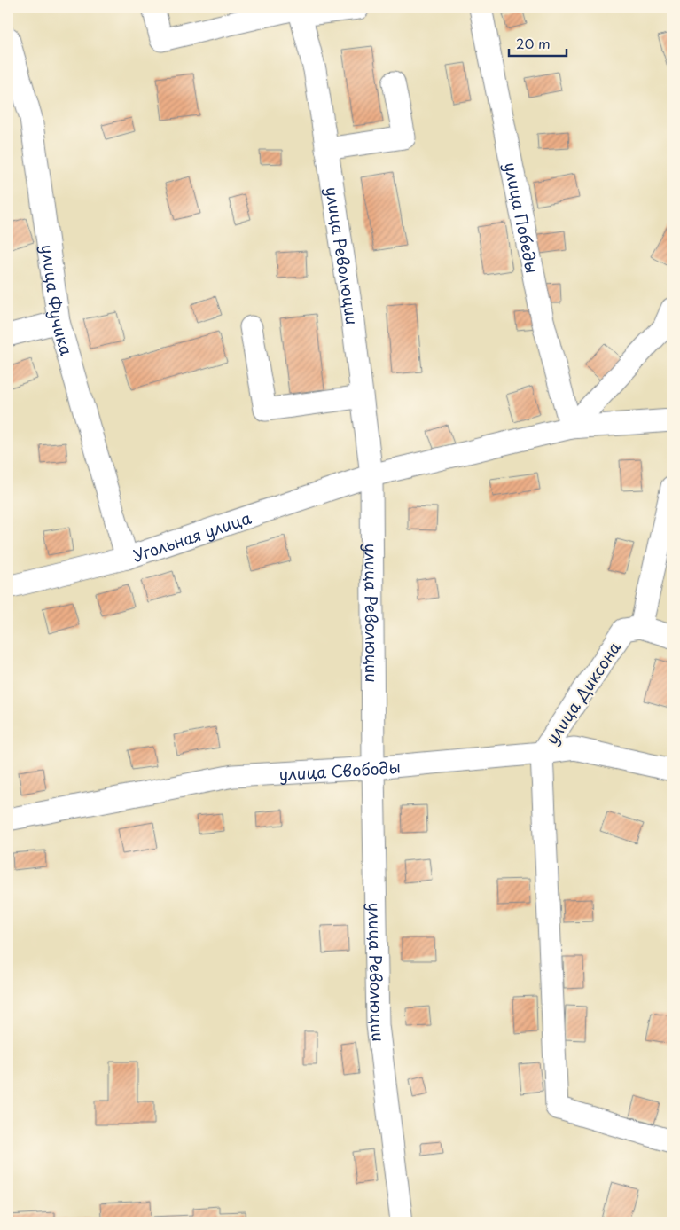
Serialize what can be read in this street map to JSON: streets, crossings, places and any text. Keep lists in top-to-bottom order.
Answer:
{
  "streets": {
    "street": [
      "улица Победы",
      "улица Революции",
      "улица Фучика",
      "Угольная улица",
      "улица Диксона",
      "улица Свободы"
    ]
  },
  "crossings": [
    ["улица Победы", "Угольная улица"],
    ["улица Революции", "Угольная улица"],
    ["улица Революции", "улица Свободы"],
    ["улица Фучика", "Угольная улица"],
    ["улица Диксона", "улица Свободы"]
  ],
  "scale_bar": "20 m"
}
